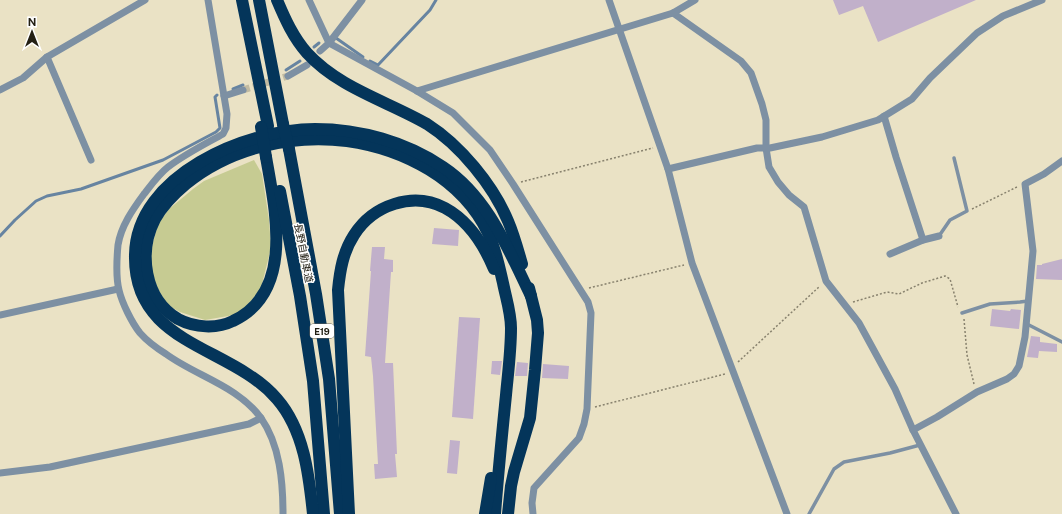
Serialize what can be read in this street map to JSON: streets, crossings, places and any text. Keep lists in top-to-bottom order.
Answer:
{
  "streets": {
    "highway": ["長野自動車道", "E19"]
  },
  "north": "top"
}
